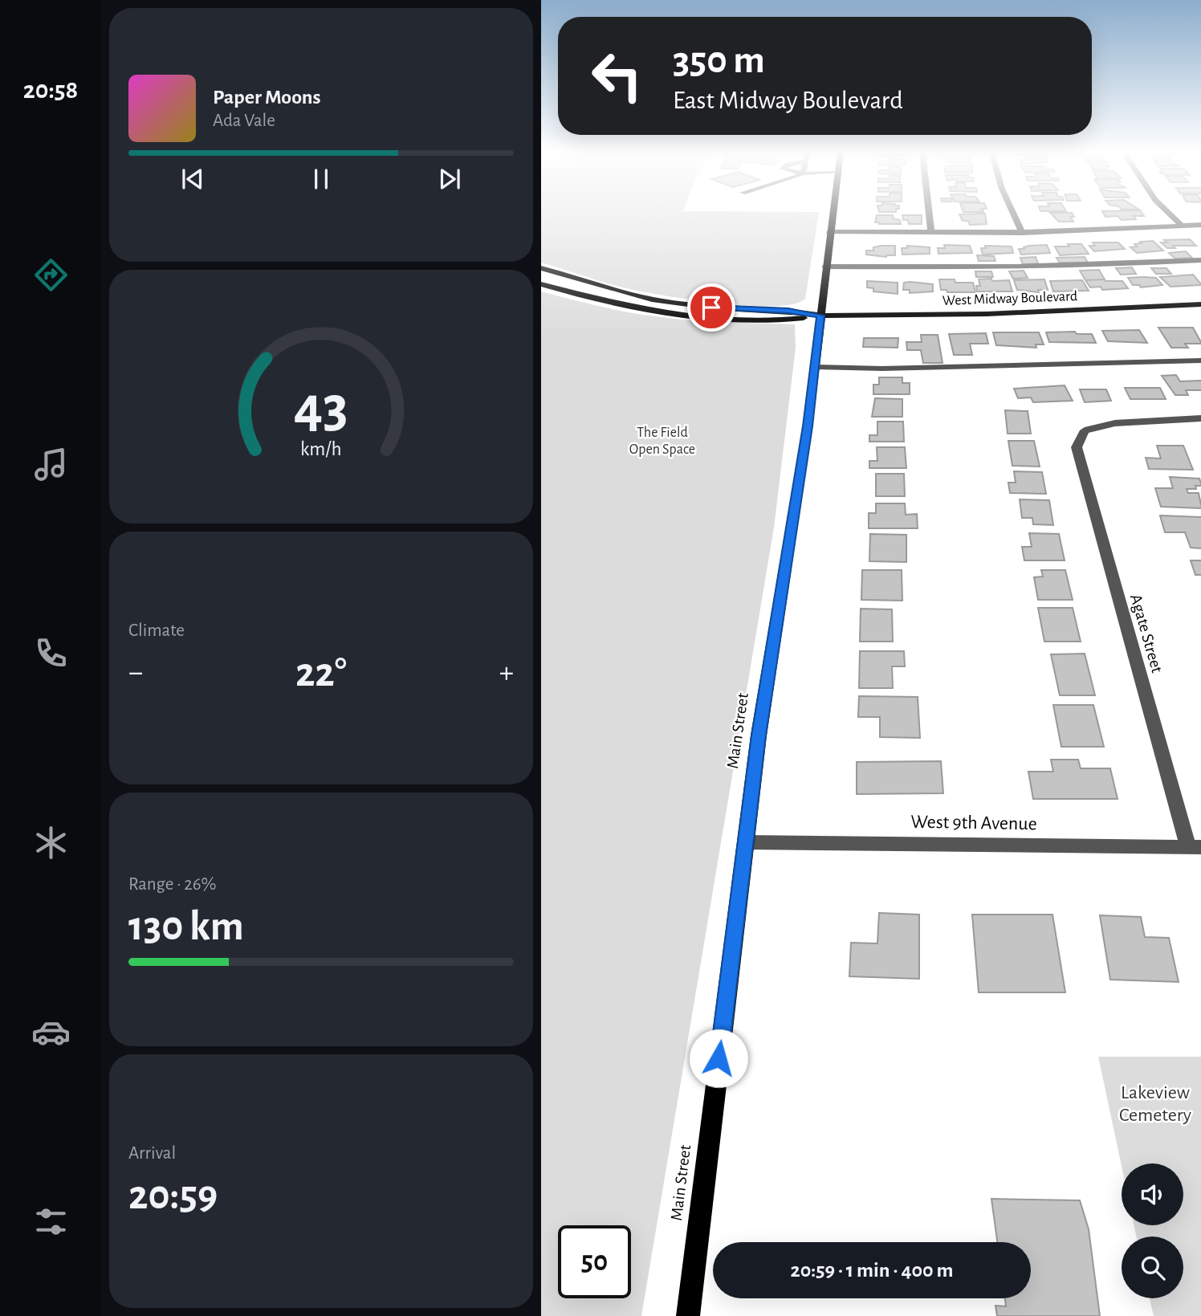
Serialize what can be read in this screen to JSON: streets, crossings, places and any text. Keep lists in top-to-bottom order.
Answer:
{
  "streets": {
    "main road": ["West Midway Boulevard", "Main Street"],
    "street": ["Agate Street", "West 9th Avenue"]
  },
  "crossings": [
    ["West Midway Boulevard", "Main Street"],
    ["Agate Street", "West 9th Avenue"],
    ["Main Street", "West 9th Avenue"]
  ],
  "parks": ["The Field Open Space", "Lakeview Cemetery"],
  "page": {
    "tabs": "20:58",
    "turn": ["350 m", "East Midway Boulevard"],
    "song": ["Paper Moons", "Ada Vale"],
    "tile": [
      "Climate",
      ["Range · 26%", "130 km"],
      ["Arrival", "20:59"]
    ],
    "heat": ["−", "22°", "+"],
    "limit": "50",
    "trip": "20:59 · 1 min · 400 m",
    "gauge": ["43", "km/h"]
  }
}
